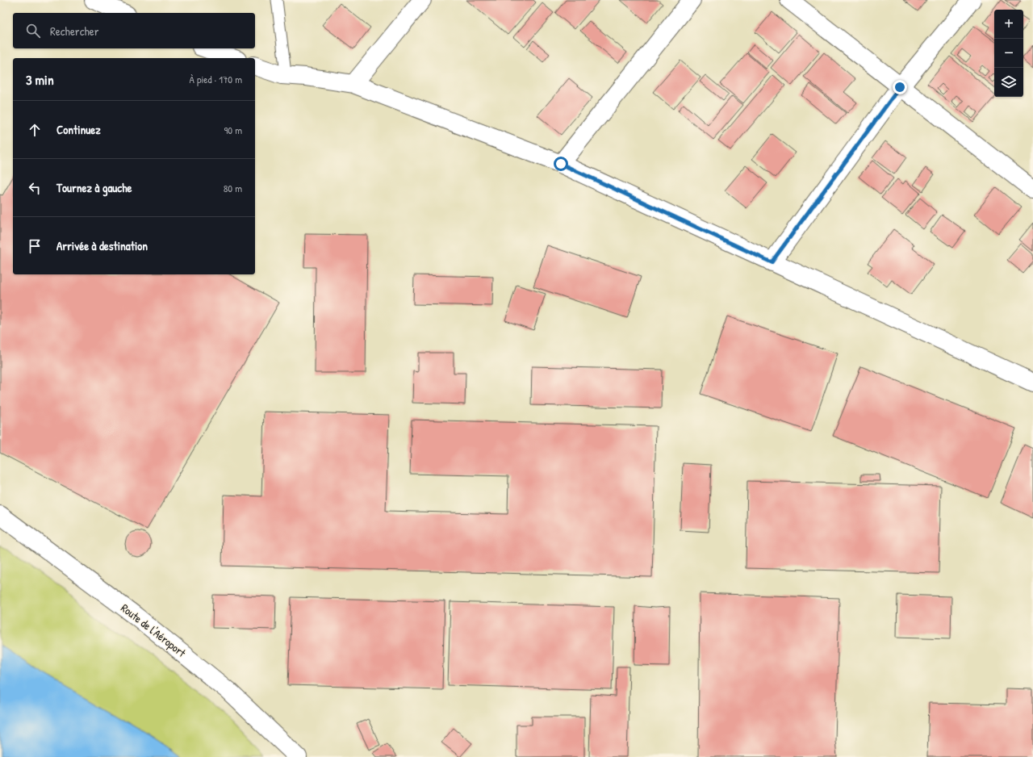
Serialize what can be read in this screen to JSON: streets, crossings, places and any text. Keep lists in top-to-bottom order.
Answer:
{
  "streets": {
    "street": ["Route de l'Aéroport"]
  },
  "page": {
    "map_buttons": ["+", "−"],
    "search": "Rechercher",
    "heading": ["3 min", "À pied · 170 m"],
    "list": [
      ["Continuez", "90 m"],
      ["Tournez à gauche", "80 m"],
      "Arrivée à destination"
    ]
  }
}
